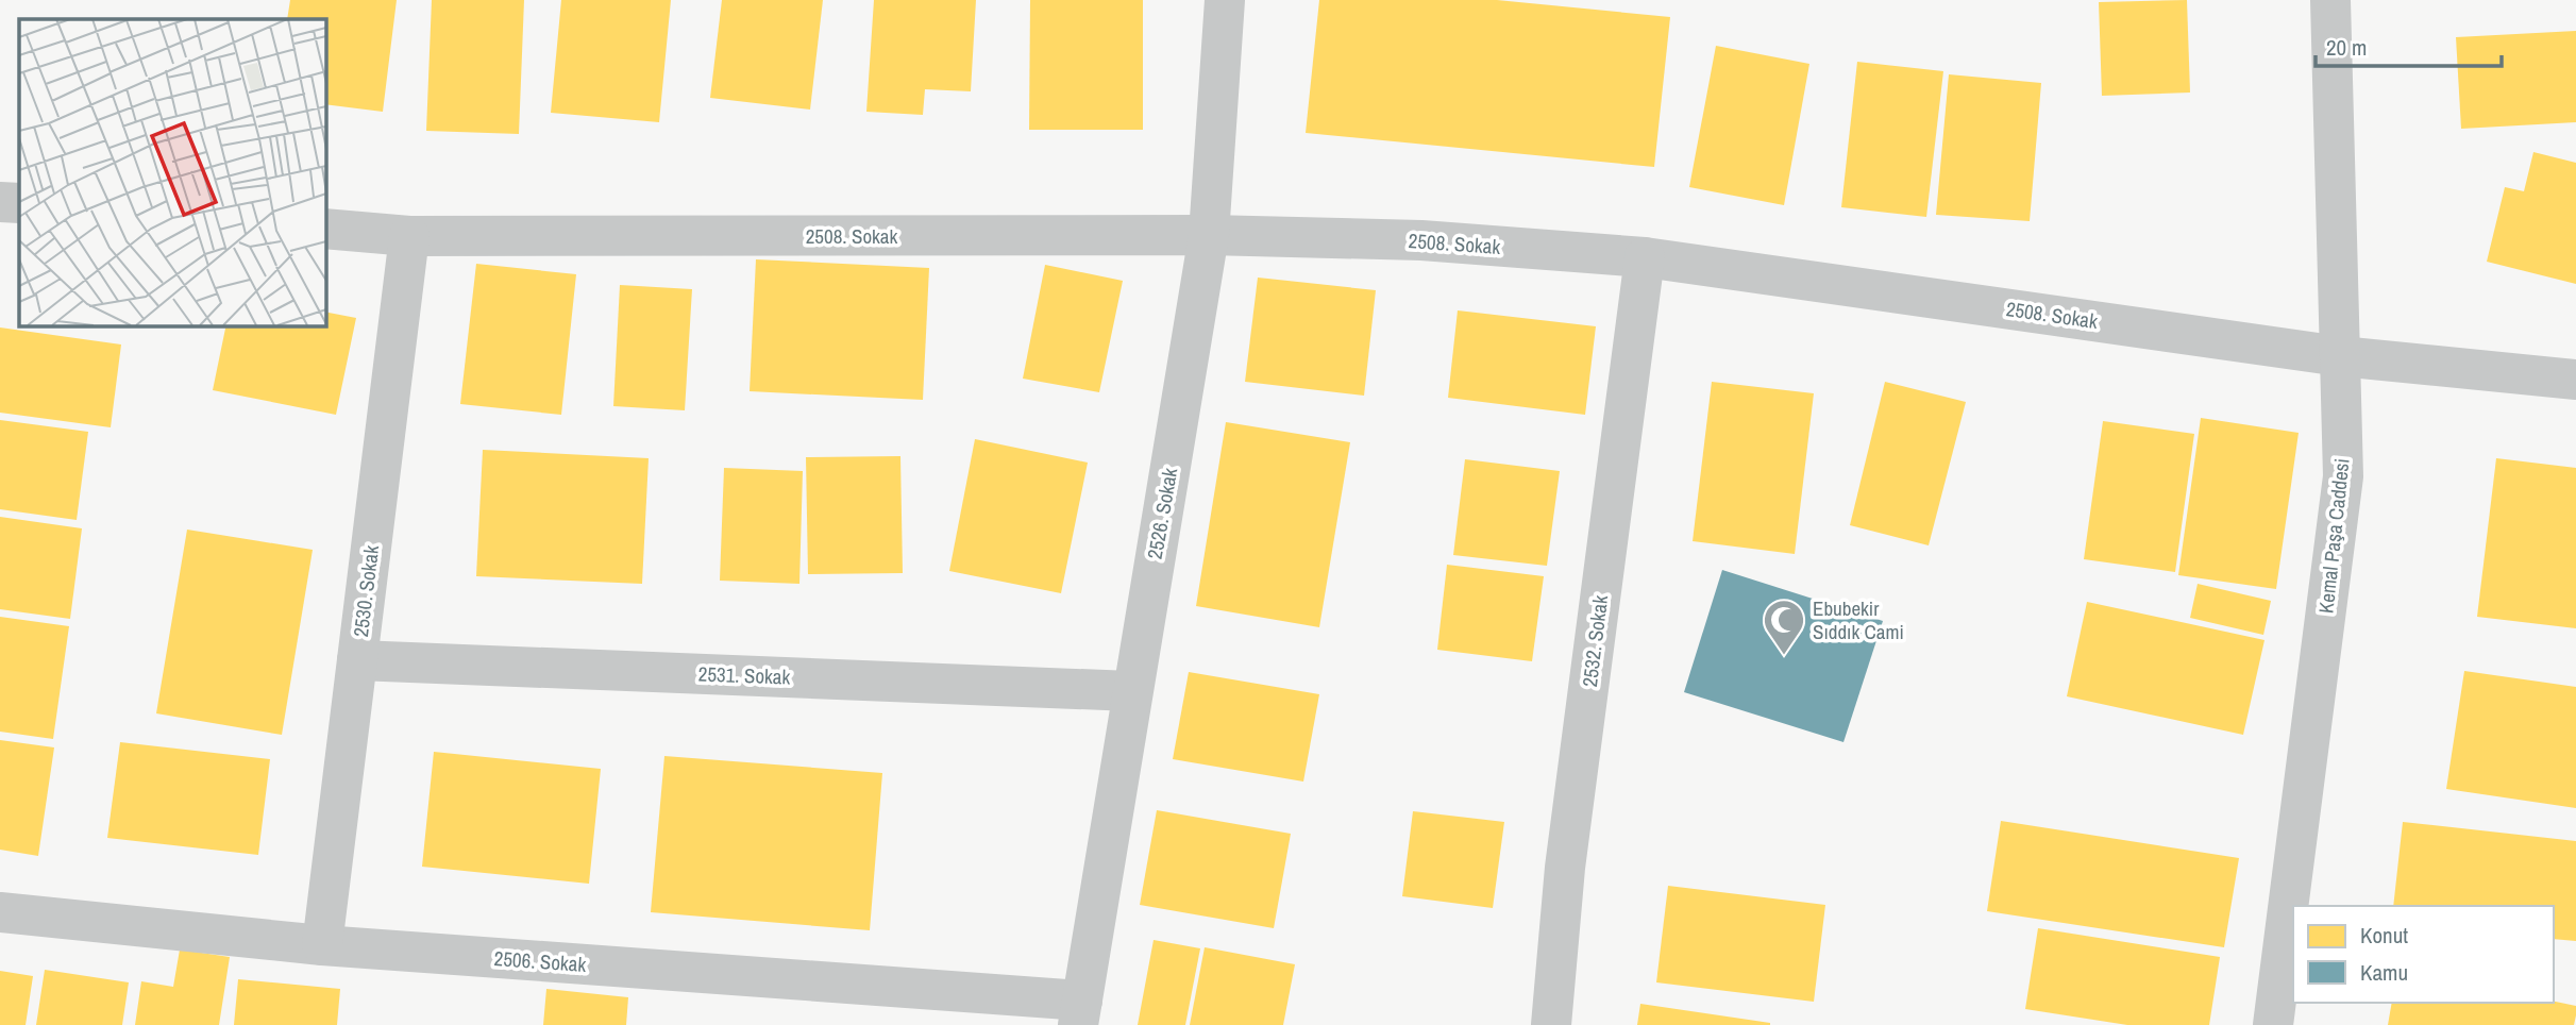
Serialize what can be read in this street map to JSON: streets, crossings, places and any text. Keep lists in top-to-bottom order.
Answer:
{
  "streets": {
    "street": [
      "2508. Sokak",
      "2526. Sokak",
      "Kemal Paşa Caddesi",
      "2530. Sokak",
      "2532. Sokak",
      "2531. Sokak",
      "2506. Sokak"
    ]
  },
  "crossings": [
    ["2508. Sokak", "2526. Sokak"],
    ["2508. Sokak", "Kemal Paşa Caddesi"],
    ["2508. Sokak", "2530. Sokak"],
    ["2508. Sokak", "2532. Sokak"],
    ["2526. Sokak", "2531. Sokak"],
    ["2526. Sokak", "2506. Sokak"],
    ["2530. Sokak", "2531. Sokak"],
    ["2530. Sokak", "2506. Sokak"]
  ],
  "places": {
    "mosque": ["Ebubekir Sıddık Cami"]
  },
  "legend": ["Konut", "Kamu"],
  "scale_bar": "20 m"
}
